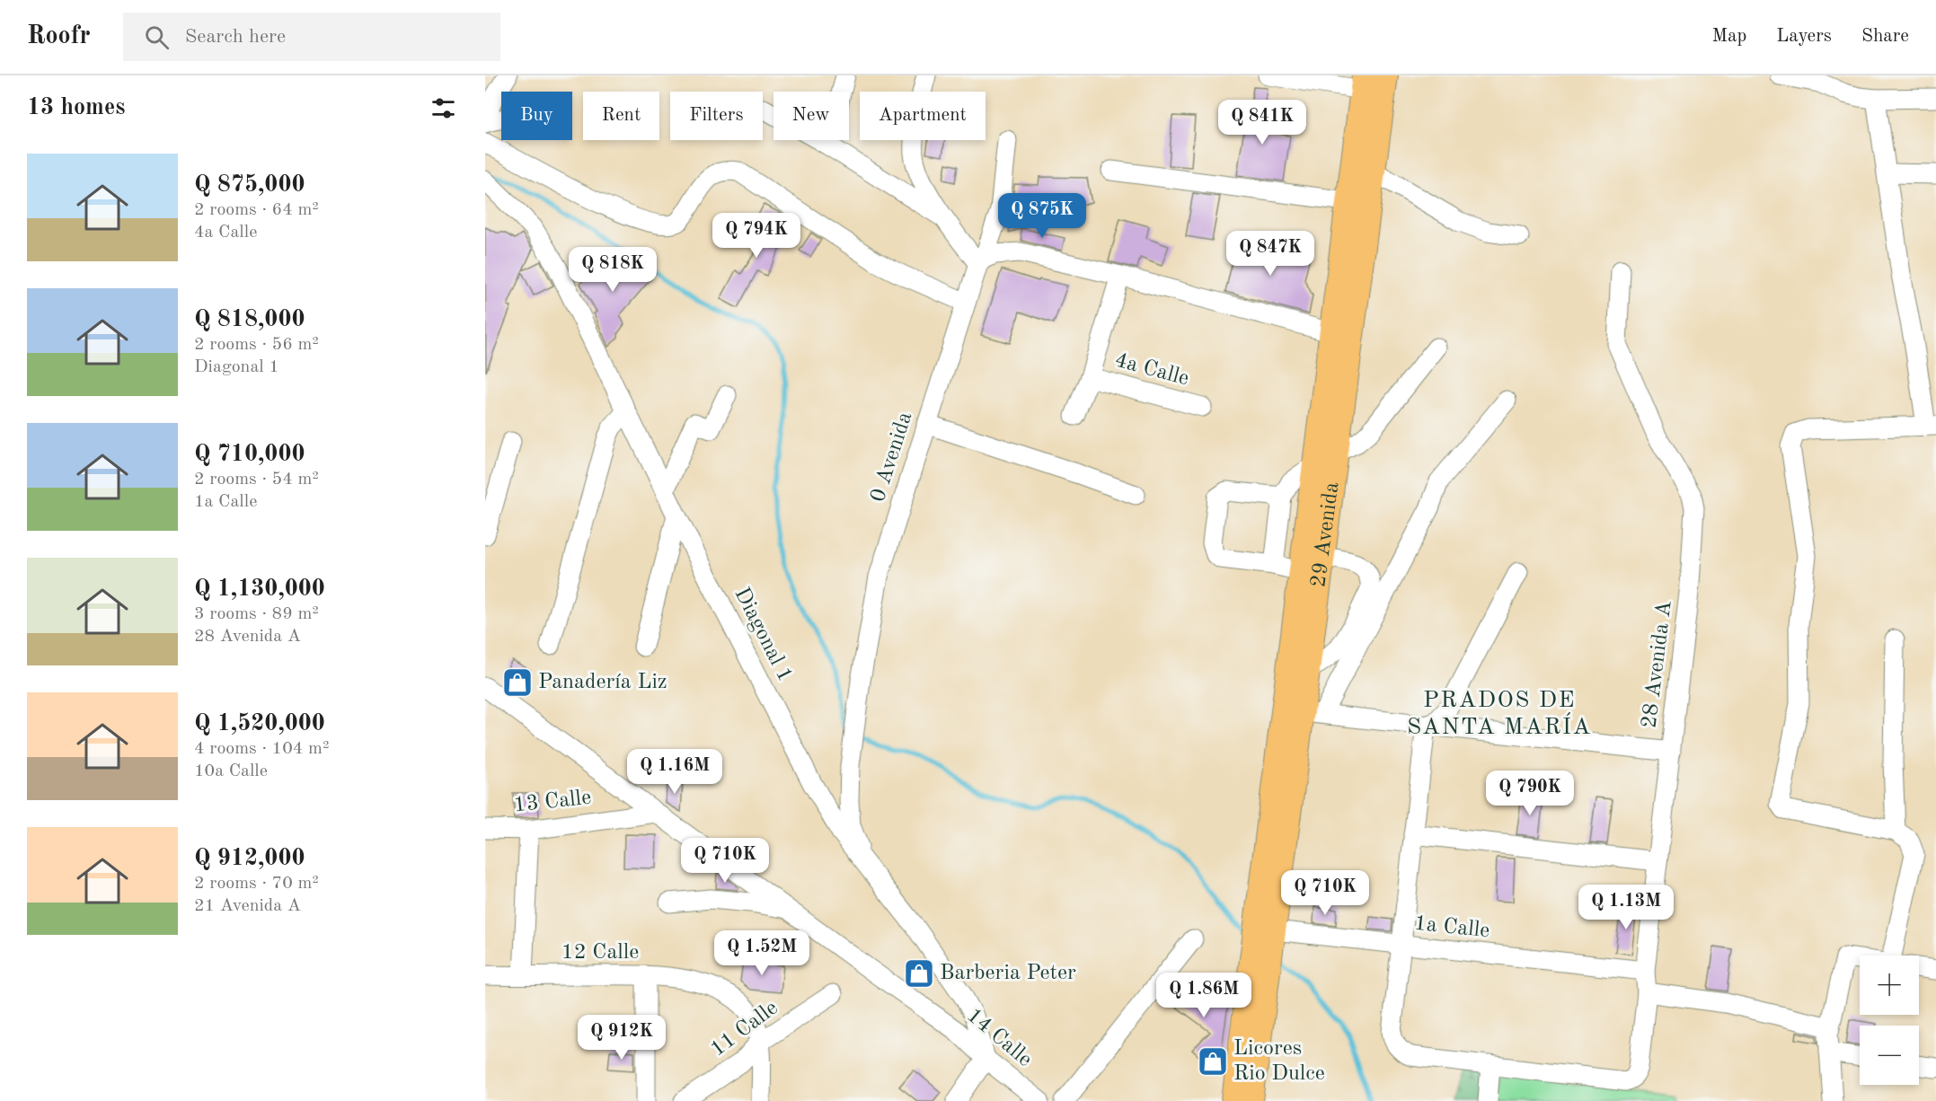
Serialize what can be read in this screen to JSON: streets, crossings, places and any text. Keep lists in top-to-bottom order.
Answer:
{
  "streets": {
    "main road": ["29 Avenida"],
    "street": [
      "4a Calle",
      "0 Avenida",
      "Diagonal 1",
      "28 Avenida A",
      "13 Calle",
      "1a Calle",
      "12 Calle",
      "11 Calle",
      "14 Calle"
    ]
  },
  "crossings": [
    ["0 Avenida", "Diagonal 1"],
    ["29 Avenida", "1a Calle"],
    ["Diagonal 1", "14 Calle"],
    ["28 Avenida A", "1a Calle"],
    ["13 Calle", "14 Calle"],
    ["12 Calle", "11 Calle"]
  ],
  "districts": ["PRADOS DE SANTA MARÍA"],
  "places": {
    "shop": ["Panadería Liz", "Barberia Peter", "Licores Rio Dulce"]
  },
  "page": {
    "header": "Roofr",
    "search": "Search here",
    "nav": ["Map", "Layers", "Share"],
    "heading": "13 homes",
    "chip": [
      "Buy",
      "Rent",
      "Filters",
      "New",
      "Apartment"
    ],
    "price": [
      "Q 841K",
      "Q 875K",
      "Q 794K",
      "Q 847K",
      "Q 818K",
      "Q 1.16M",
      "Q 790K",
      "Q 710K",
      "Q 710K",
      "Q 1.13M",
      "Q 1.52M",
      "Q 1.86M",
      "Q 912K"
    ],
    "list": [
      {
        "name": "Q 875,000",
        "note": "2 rooms · 64 m² · 4a Calle"
      },
      {
        "name": "Q 818,000",
        "note": "2 rooms · 56 m² · Diagonal 1"
      },
      {
        "name": "Q 710,000",
        "note": "2 rooms · 54 m² · 1a Calle"
      },
      {
        "name": "Q 1,130,000",
        "note": "3 rooms · 89 m² · 28 Avenida A"
      },
      {
        "name": "Q 1,520,000",
        "note": "4 rooms · 104 m² · 10a Calle"
      },
      {
        "name": "Q 912,000",
        "note": "2 rooms · 70 m² · 21 Avenida A"
      }
    ],
    "map_buttons": ["+", "−"]
  }
}
